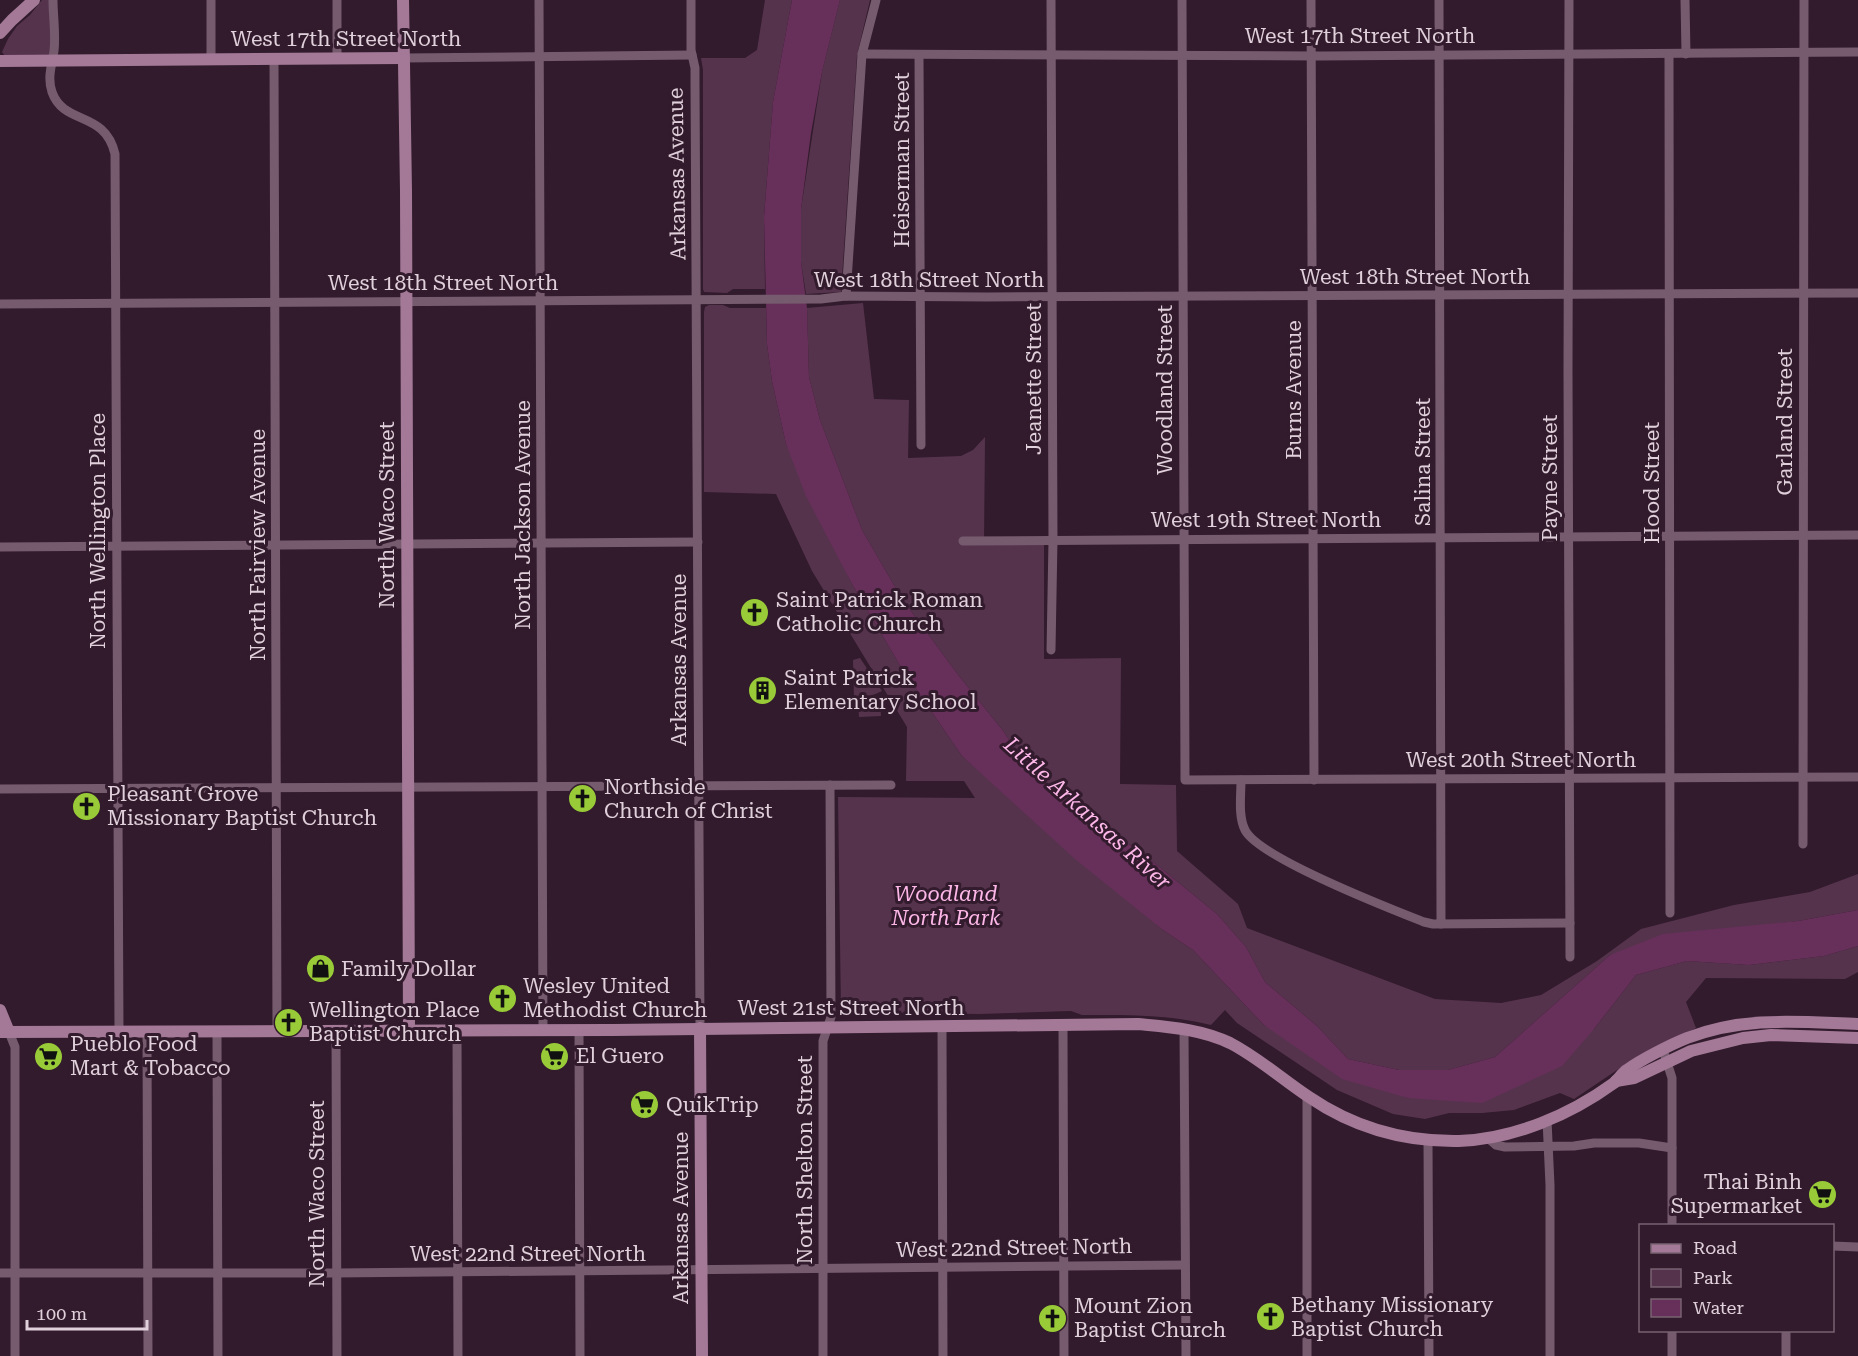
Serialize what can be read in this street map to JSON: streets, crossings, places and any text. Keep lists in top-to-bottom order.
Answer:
{
  "streets": {
    "main road": [
      "West 17th Street North",
      "Arkansas Avenue",
      "North Waco Street",
      "West 21st Street North"
    ],
    "street": [
      "Heiserman Street",
      "West 18th Street North",
      "Jeanette Street",
      "Woodland Street",
      "Burns Avenue",
      "Garland Street",
      "Salina Street",
      "Payne Street",
      "Hood Street",
      "North Jackson Avenue",
      "West 19th Street North",
      "North Wellington Place",
      "North Fairview Avenue",
      "West 20th Street North",
      "North Shelton Street",
      "West 22nd Street North"
    ]
  },
  "crossings": [
    ["West 17th Street North", "Heiserman Street"],
    ["West 17th Street North", "Arkansas Avenue"],
    ["West 17th Street North", "Jeanette Street"],
    ["West 17th Street North", "Woodland Street"],
    ["West 17th Street North", "Burns Avenue"],
    ["West 17th Street North", "Garland Street"],
    ["West 17th Street North", "Salina Street"],
    ["West 17th Street North", "Payne Street"],
    ["West 17th Street North", "Hood Street"],
    ["West 17th Street North", "North Waco Street"],
    ["West 17th Street North", "North Jackson Avenue"],
    ["West 17th Street North", "North Wellington Place"],
    ["West 17th Street North", "North Fairview Avenue"],
    ["Heiserman Street", "West 18th Street North"],
    ["Arkansas Avenue", "West 18th Street North"],
    ["Arkansas Avenue", "West 21st Street North"],
    ["Arkansas Avenue", "West 22nd Street North"],
    ["West 18th Street North", "Jeanette Street"],
    ["West 18th Street North", "Woodland Street"],
    ["West 18th Street North", "Burns Avenue"],
    ["West 18th Street North", "Garland Street"],
    ["West 18th Street North", "Salina Street"],
    ["West 18th Street North", "Payne Street"],
    ["West 18th Street North", "Hood Street"],
    ["West 18th Street North", "North Waco Street"],
    ["West 18th Street North", "North Jackson Avenue"],
    ["West 18th Street North", "North Wellington Place"],
    ["West 18th Street North", "North Fairview Avenue"],
    ["Jeanette Street", "West 19th Street North"],
    ["Woodland Street", "West 19th Street North"],
    ["Woodland Street", "West 20th Street North"],
    ["Burns Avenue", "West 19th Street North"],
    ["Burns Avenue", "West 20th Street North"],
    ["Garland Street", "West 19th Street North"],
    ["Garland Street", "West 20th Street North"],
    ["Salina Street", "West 19th Street North"],
    ["Salina Street", "West 20th Street North"],
    ["Payne Street", "West 19th Street North"],
    ["Payne Street", "West 20th Street North"],
    ["Hood Street", "West 19th Street North"],
    ["Hood Street", "West 20th Street North"],
    ["North Waco Street", "West 21st Street North"],
    ["North Waco Street", "West 22nd Street North"],
    ["North Jackson Avenue", "West 21st Street North"],
    ["North Wellington Place", "West 21st Street North"],
    ["North Fairview Avenue", "West 21st Street North"],
    ["West 21st Street North", "North Shelton Street"],
    ["North Shelton Street", "West 22nd Street North"]
  ],
  "water": ["Little Arkansas River"],
  "parks": ["Woodland North Park"],
  "places": {
    "church": [
      "Saint Patrick Roman Catholic Church",
      "Northside Church of Christ",
      "Pleasant Grove Missionary Baptist Church",
      "Wesley United Methodist Church",
      "Wellington Place Baptist Church",
      "Bethany Missionary Baptist Church",
      "Mount Zion Baptist Church"
    ],
    "building": ["Saint Patrick Elementary School"],
    "shop": ["Family Dollar"],
    "supermarket": [
      "Pueblo Food Mart & Tobacco",
      "El Guero",
      "QuikTrip",
      "Thai Binh Supermarket"
    ]
  },
  "legend": ["Road", "Park", "Water"],
  "scale_bar": "100 m"
}
